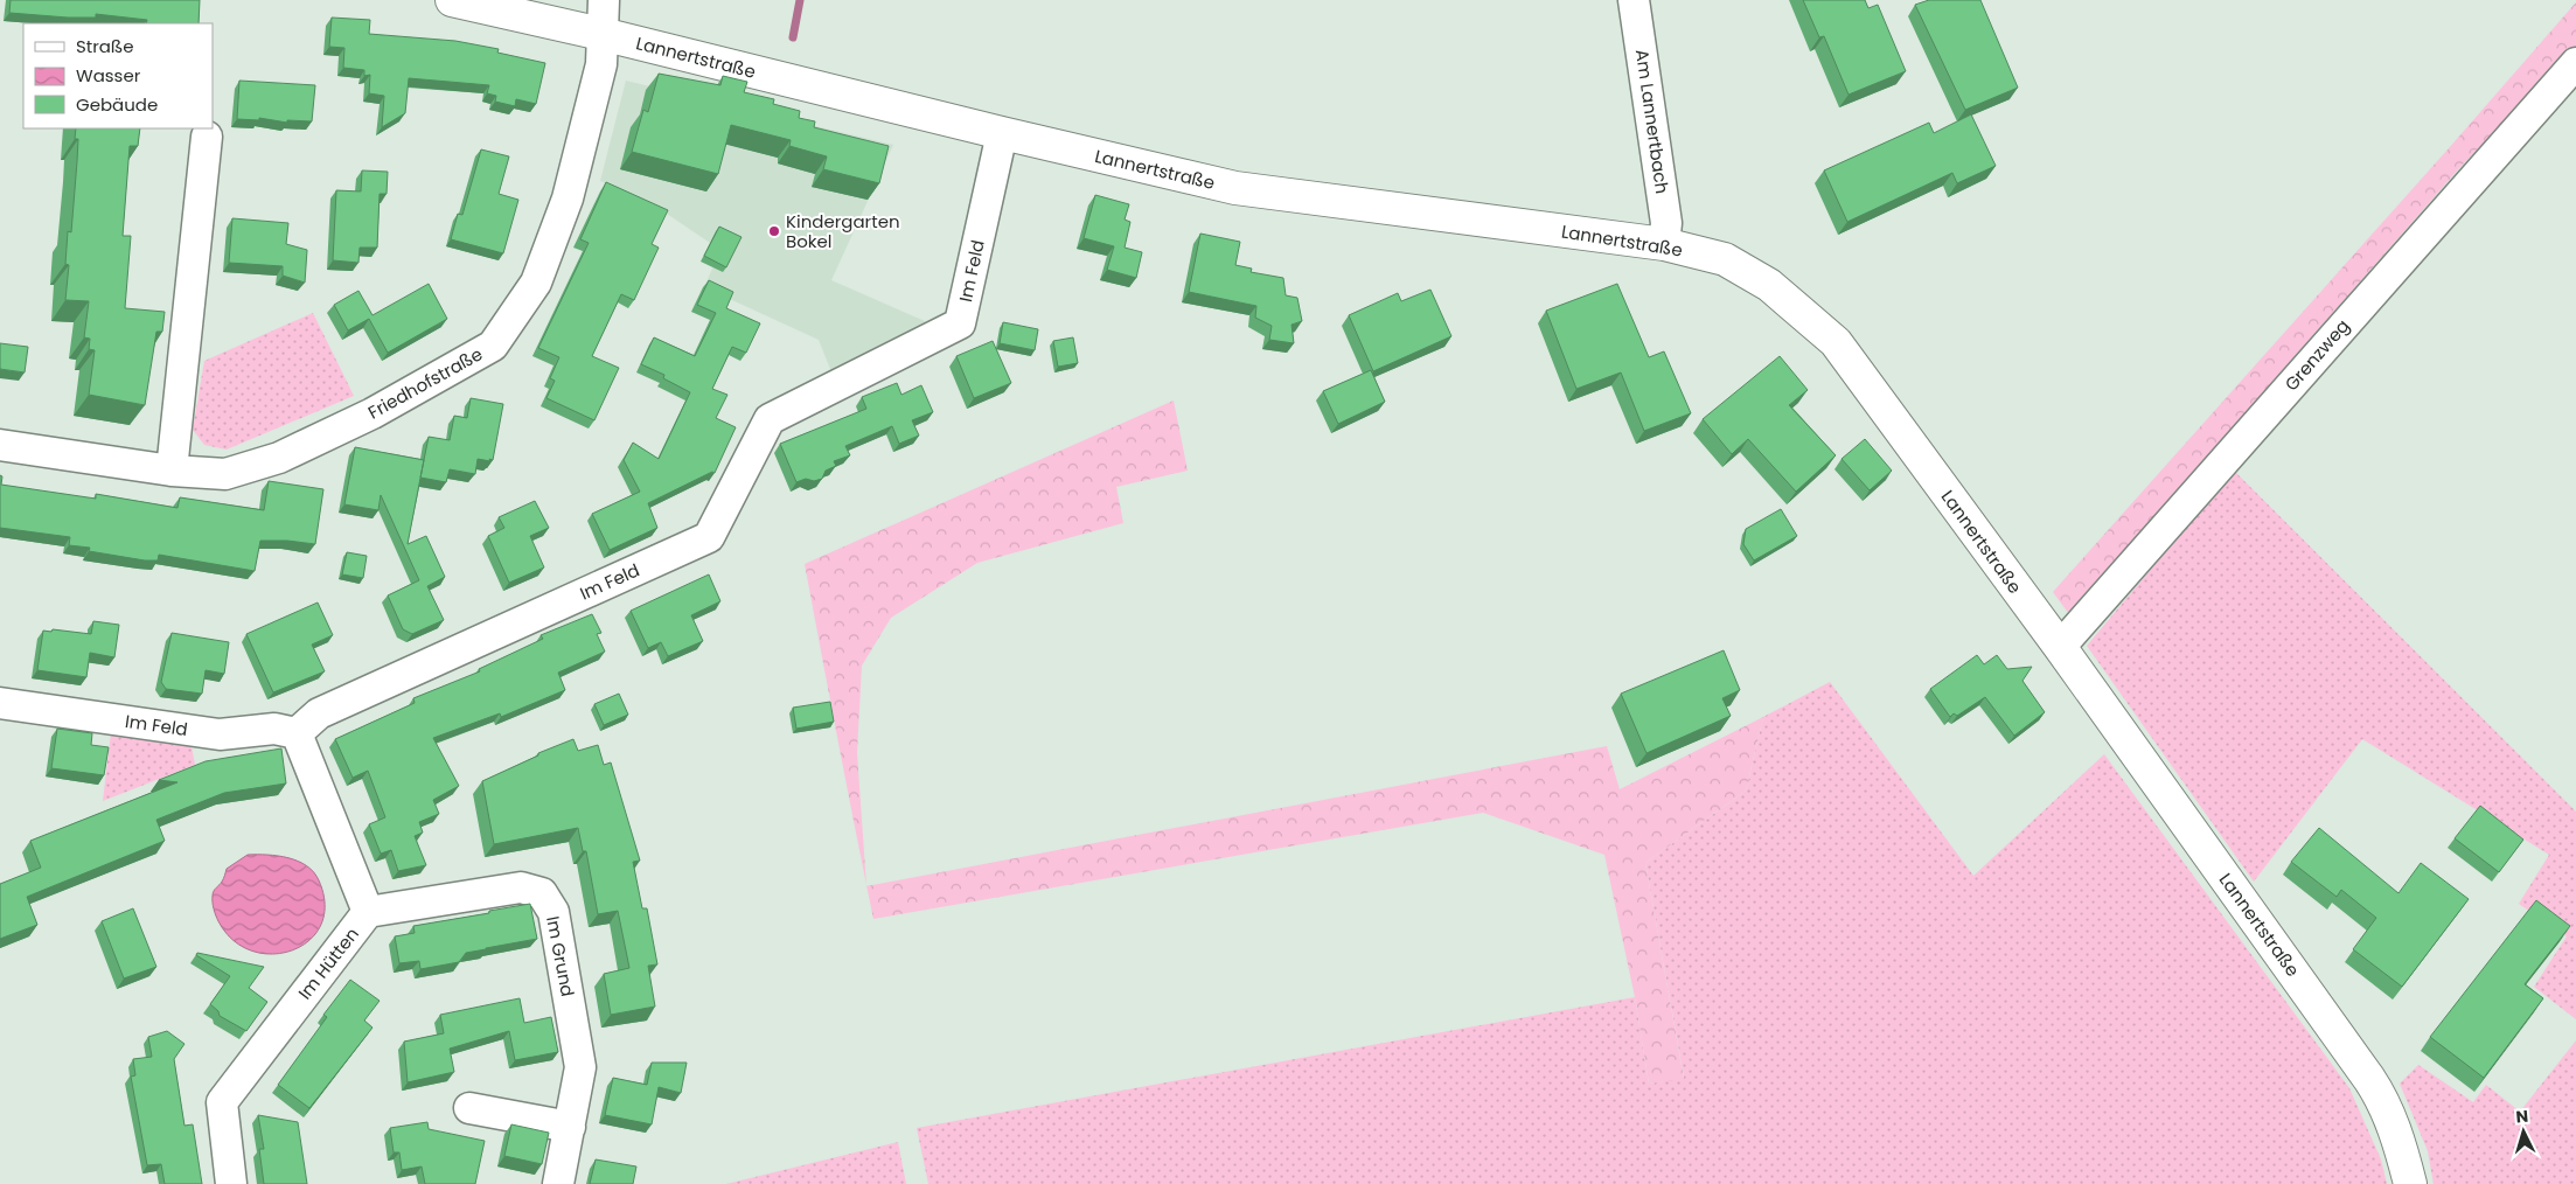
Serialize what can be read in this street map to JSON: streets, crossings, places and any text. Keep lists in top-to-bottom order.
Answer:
{
  "streets": {
    "street": [
      "Lannertstraße",
      "Am Lannertbach",
      "Im Feld",
      "Grenzweg",
      "Friedhofstraße",
      "Im Grund",
      "Im Hütten"
    ]
  },
  "crossings": [
    ["Lannertstraße", "Am Lannertbach"],
    ["Lannertstraße", "Im Feld"],
    ["Lannertstraße", "Grenzweg"],
    ["Lannertstraße", "Friedhofstraße"],
    ["Im Feld", "Im Hütten"],
    ["Im Grund", "Im Hütten"]
  ],
  "places": ["Kindergarten Bokel"],
  "legend": ["Straße", "Wasser", "Gebäude"],
  "north": "top"
}
